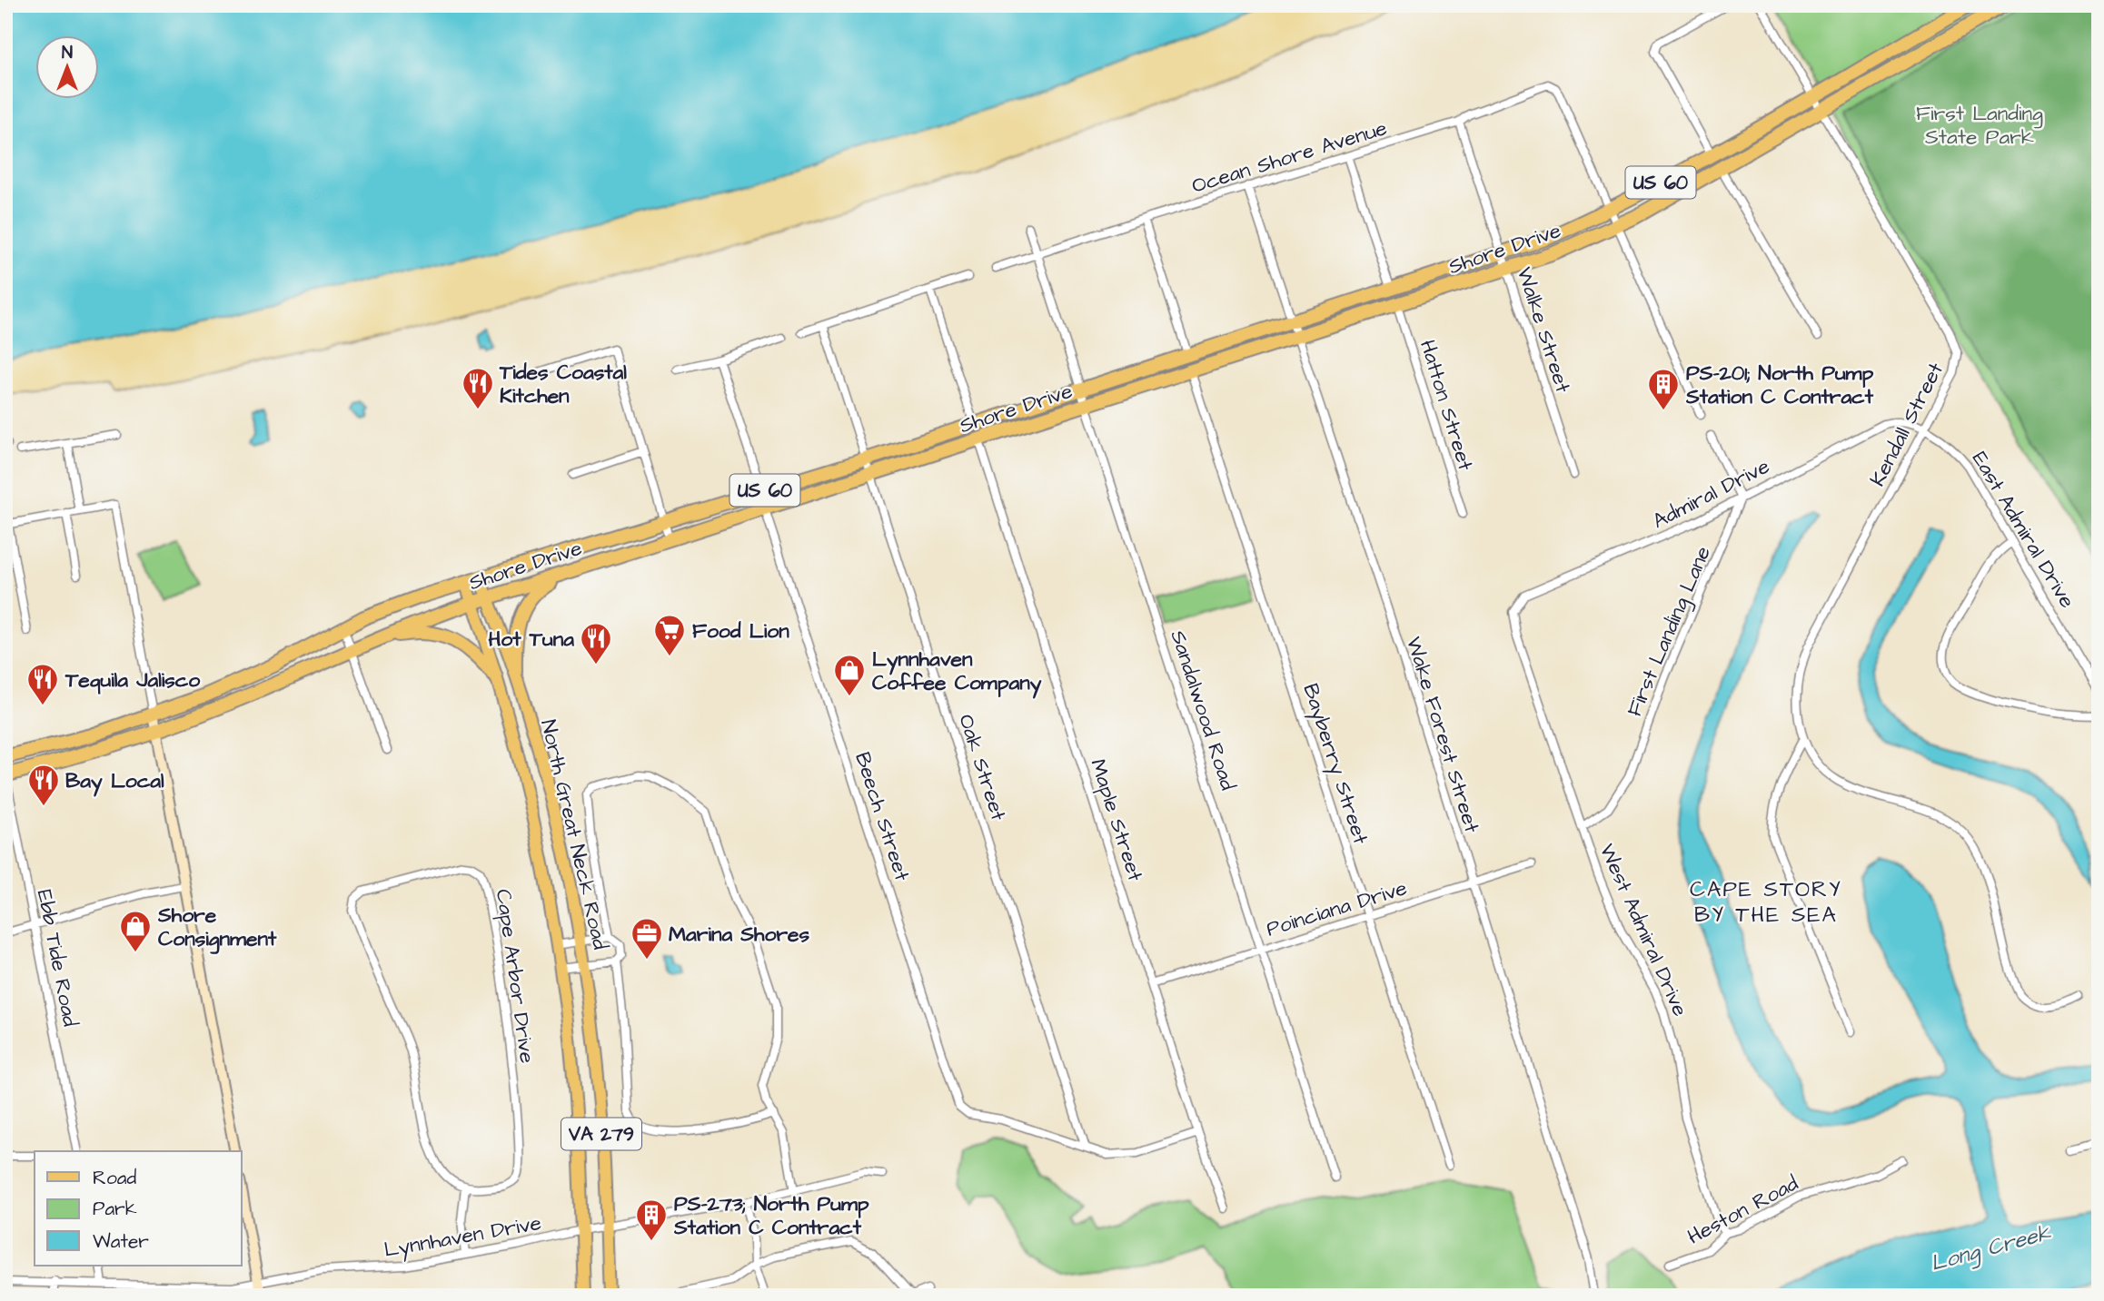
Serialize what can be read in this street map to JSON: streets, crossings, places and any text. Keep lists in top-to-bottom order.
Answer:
{
  "streets": {
    "highway": ["US 60", "Shore Drive"],
    "main road": ["North Great Neck Road", "VA 279"],
    "street": [
      "Ocean Shore Avenue",
      "Walke Street",
      "Hatton Street",
      "Kendall Street",
      "Admiral Drive",
      "East Admiral Drive",
      "First Landing Lane",
      "Sandalwood Road",
      "Wake Forest Street",
      "Bayberry Street",
      "Oak Street",
      "Beech Street",
      "Maple Street",
      "Poinciana Drive",
      "West Admiral Drive",
      "Ebb Tide Road",
      "Cape Arbor Drive",
      "Heston Road",
      "Lynnhaven Drive"
    ]
  },
  "crossings": [
    ["Ocean Shore Avenue", "Shore Drive"],
    ["Ocean Shore Avenue", "Walke Street"],
    ["Ocean Shore Avenue", "Sandalwood Road"],
    ["Ocean Shore Avenue", "Wake Forest Street"],
    ["Shore Drive", "Walke Street"],
    ["Shore Drive", "Hatton Street"],
    ["Shore Drive", "Kendall Street"],
    ["Shore Drive", "Sandalwood Road"],
    ["Shore Drive", "Wake Forest Street"],
    ["Shore Drive", "Bayberry Street"],
    ["Shore Drive", "Oak Street"],
    ["Shore Drive", "Beech Street"],
    ["Shore Drive", "Maple Street"],
    ["Shore Drive", "North Great Neck Road"],
    ["Shore Drive", "Ebb Tide Road"],
    ["Kendall Street", "Admiral Drive"],
    ["Kendall Street", "East Admiral Drive"],
    ["Admiral Drive", "East Admiral Drive"],
    ["Admiral Drive", "First Landing Lane"],
    ["Admiral Drive", "West Admiral Drive"],
    ["First Landing Lane", "West Admiral Drive"],
    ["Sandalwood Road", "Poinciana Drive"],
    ["Wake Forest Street", "Poinciana Drive"],
    ["Bayberry Street", "Poinciana Drive"],
    ["Oak Street", "Beech Street"],
    ["Maple Street", "Poinciana Drive"],
    ["North Great Neck Road", "Lynnhaven Drive"],
    ["West Admiral Drive", "Heston Road"]
  ],
  "districts": ["CAPE STORY BY THE SEA"],
  "water": ["Long Creek"],
  "parks": ["First Landing State Park"],
  "places": {
    "restaurant": [
      "Tides Coastal Kitchen",
      "Hot Tuna",
      "Tequila Jalisco",
      "Bay Local"
    ],
    "building": ["PS-201; North Pump Station C Contract", "PS-273; North Pump Station C Contract"],
    "supermarket": ["Food Lion"],
    "shop": ["Lynnhaven Coffee Company", "Shore Consignment"],
    "office": ["Marina Shores"]
  },
  "legend": ["Road", "Park", "Water"],
  "north": "top"
}
